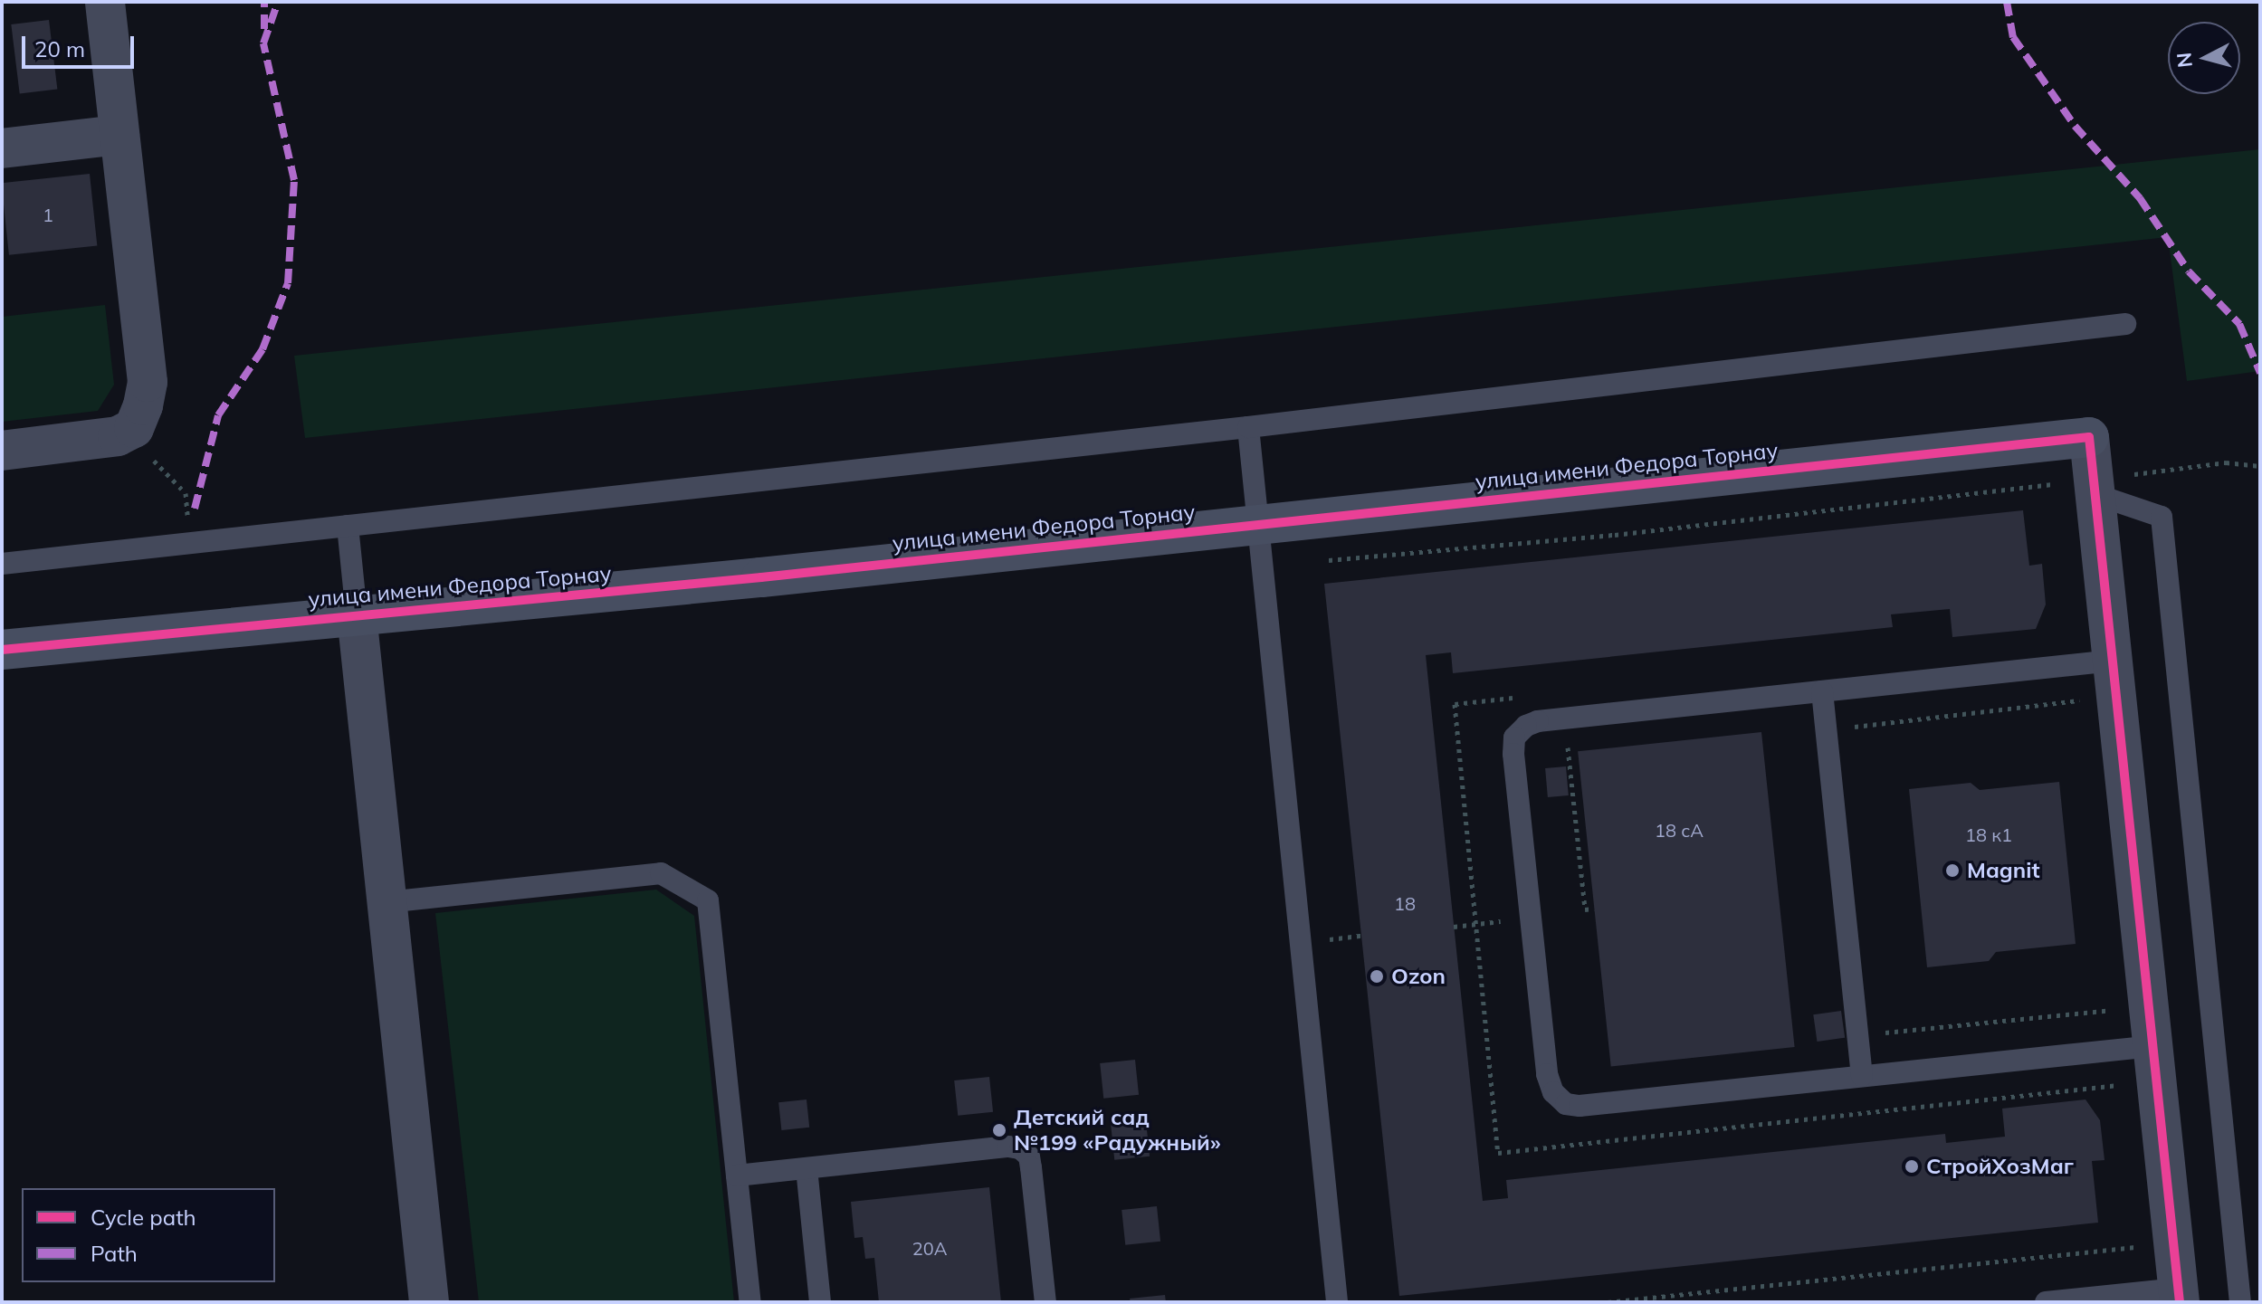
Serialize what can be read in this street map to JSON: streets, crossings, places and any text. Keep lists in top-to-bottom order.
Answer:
{
  "streets": {
    "street": ["улица имени Федора Торнау"]
  },
  "places": [
    "Magnit",
    "Ozon",
    "Детский сад №199 «Радужный»",
    "СтройХозМаг"
  ],
  "house_numbers": [
    "1",
    "18 сА",
    "18 к1",
    "18",
    "20А"
  ],
  "legend": ["Cycle path", "Path"],
  "scale_bar": "20 m",
  "north": "left"
}
